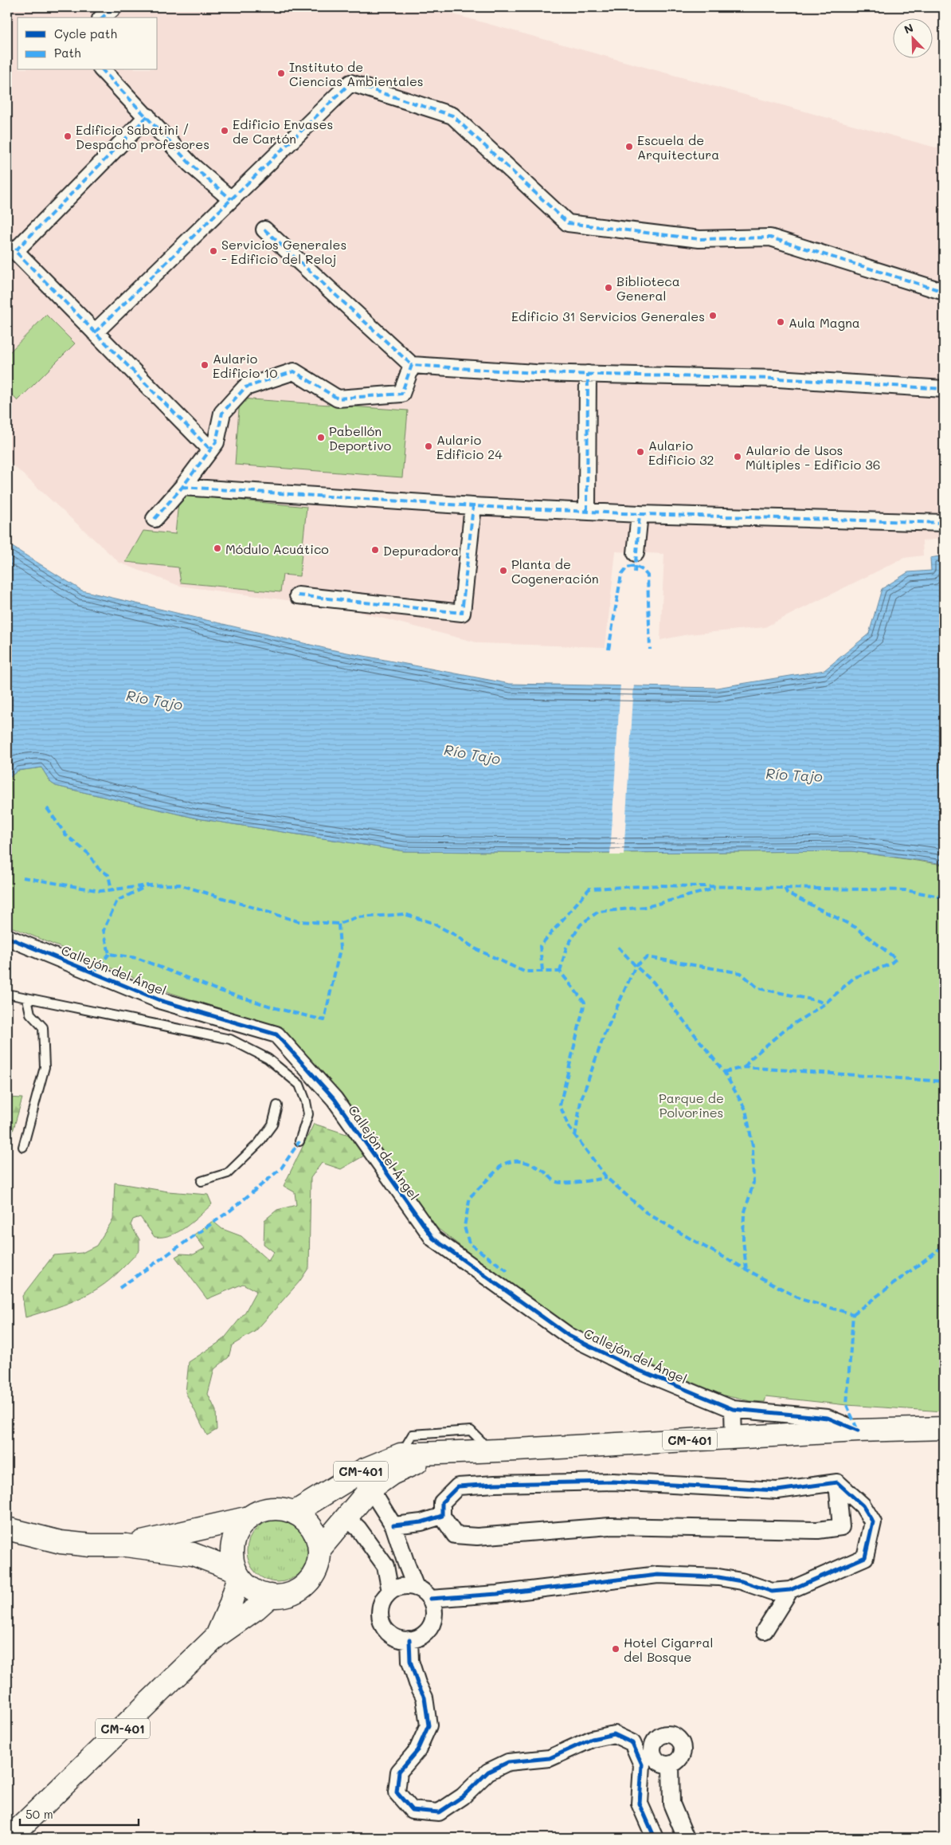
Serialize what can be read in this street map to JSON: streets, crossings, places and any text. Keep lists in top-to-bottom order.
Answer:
{
  "streets": {
    "main road": ["CM-401"],
    "street": ["Callejón del Ángel"]
  },
  "crossings": [
    ["Callejón del Ángel", "CM-401"]
  ],
  "water": ["Río Tajo"],
  "parks": ["Parque de Polvorines"],
  "places": [
    "Instituto de Ciencias Ambientales",
    "Edificio Envases de Cartón",
    "Edificio Sabatini / Despacho profesores",
    "Escuela de Arquitectura",
    "Servicios Generales - Edificio del Reloj",
    "Biblioteca General",
    "Edificio 31 Servicios Generales",
    "Aula Magna",
    "Aulario Edificio 10",
    "Pabellón Deportivo",
    "Aulario Edificio 24",
    "Aulario Edificio 32",
    "Aulario de Usos Múltiples - Edificio 36",
    "Módulo Acuático",
    "Depuradora",
    "Planta de Cogeneración",
    "Hotel Cigarral del Bosque"
  ],
  "legend": ["Cycle path", "Path"],
  "scale_bar": "50 m",
  "north": "top left"
}
